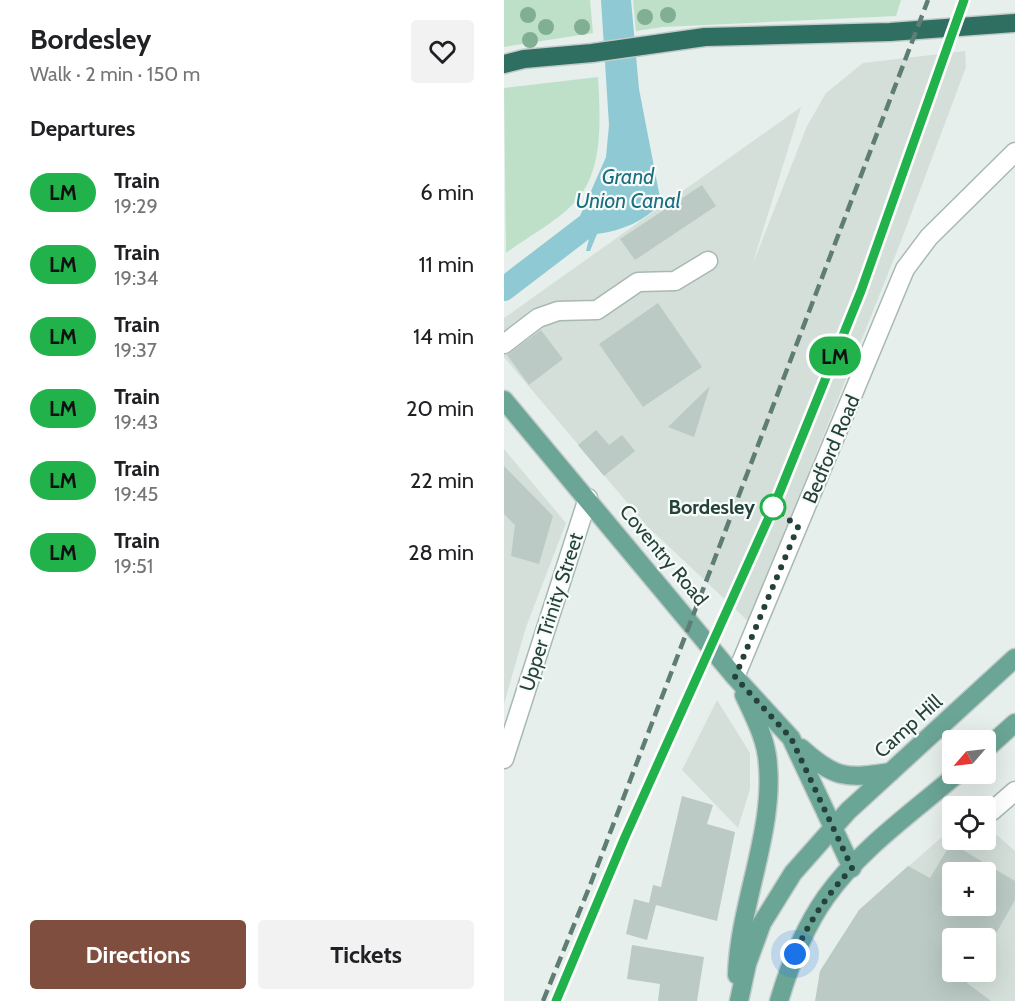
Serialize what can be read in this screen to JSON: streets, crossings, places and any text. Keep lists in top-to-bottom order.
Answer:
{
  "streets": {
    "main road": ["Coventry Road", "Camp Hill"],
    "street": ["Bedford Road", "Upper Trinity Street"]
  },
  "crossings": [
    ["Bedford Road", "Coventry Road"],
    ["Coventry Road", "Upper Trinity Street"],
    ["Coventry Road", "Camp Hill"]
  ],
  "water": ["Grand Union Canal"],
  "places": ["Bordesley"],
  "north": "bottom left",
  "page": {
    "heading": [
      ["Bordesley", "Walk · 2 min · 150 m"],
      "Departures"
    ],
    "on_map": "LM",
    "list": [
      {
        "mark": "LM",
        "name": "Train",
        "note": "19:29",
        "value": "6 min"
      },
      {
        "mark": "LM",
        "name": "Train",
        "note": "19:34",
        "value": "11 min"
      },
      {
        "mark": "LM",
        "name": "Train",
        "note": "19:37",
        "value": "14 min"
      },
      {
        "mark": "LM",
        "name": "Train",
        "note": "19:43",
        "value": "20 min"
      },
      {
        "mark": "LM",
        "name": "Train",
        "note": "19:45",
        "value": "22 min"
      },
      {
        "mark": "LM",
        "name": "Train",
        "note": "19:51",
        "value": "28 min"
      }
    ],
    "map_buttons": ["+", "−"],
    "buttons": ["Directions", "Tickets"]
  }
}
